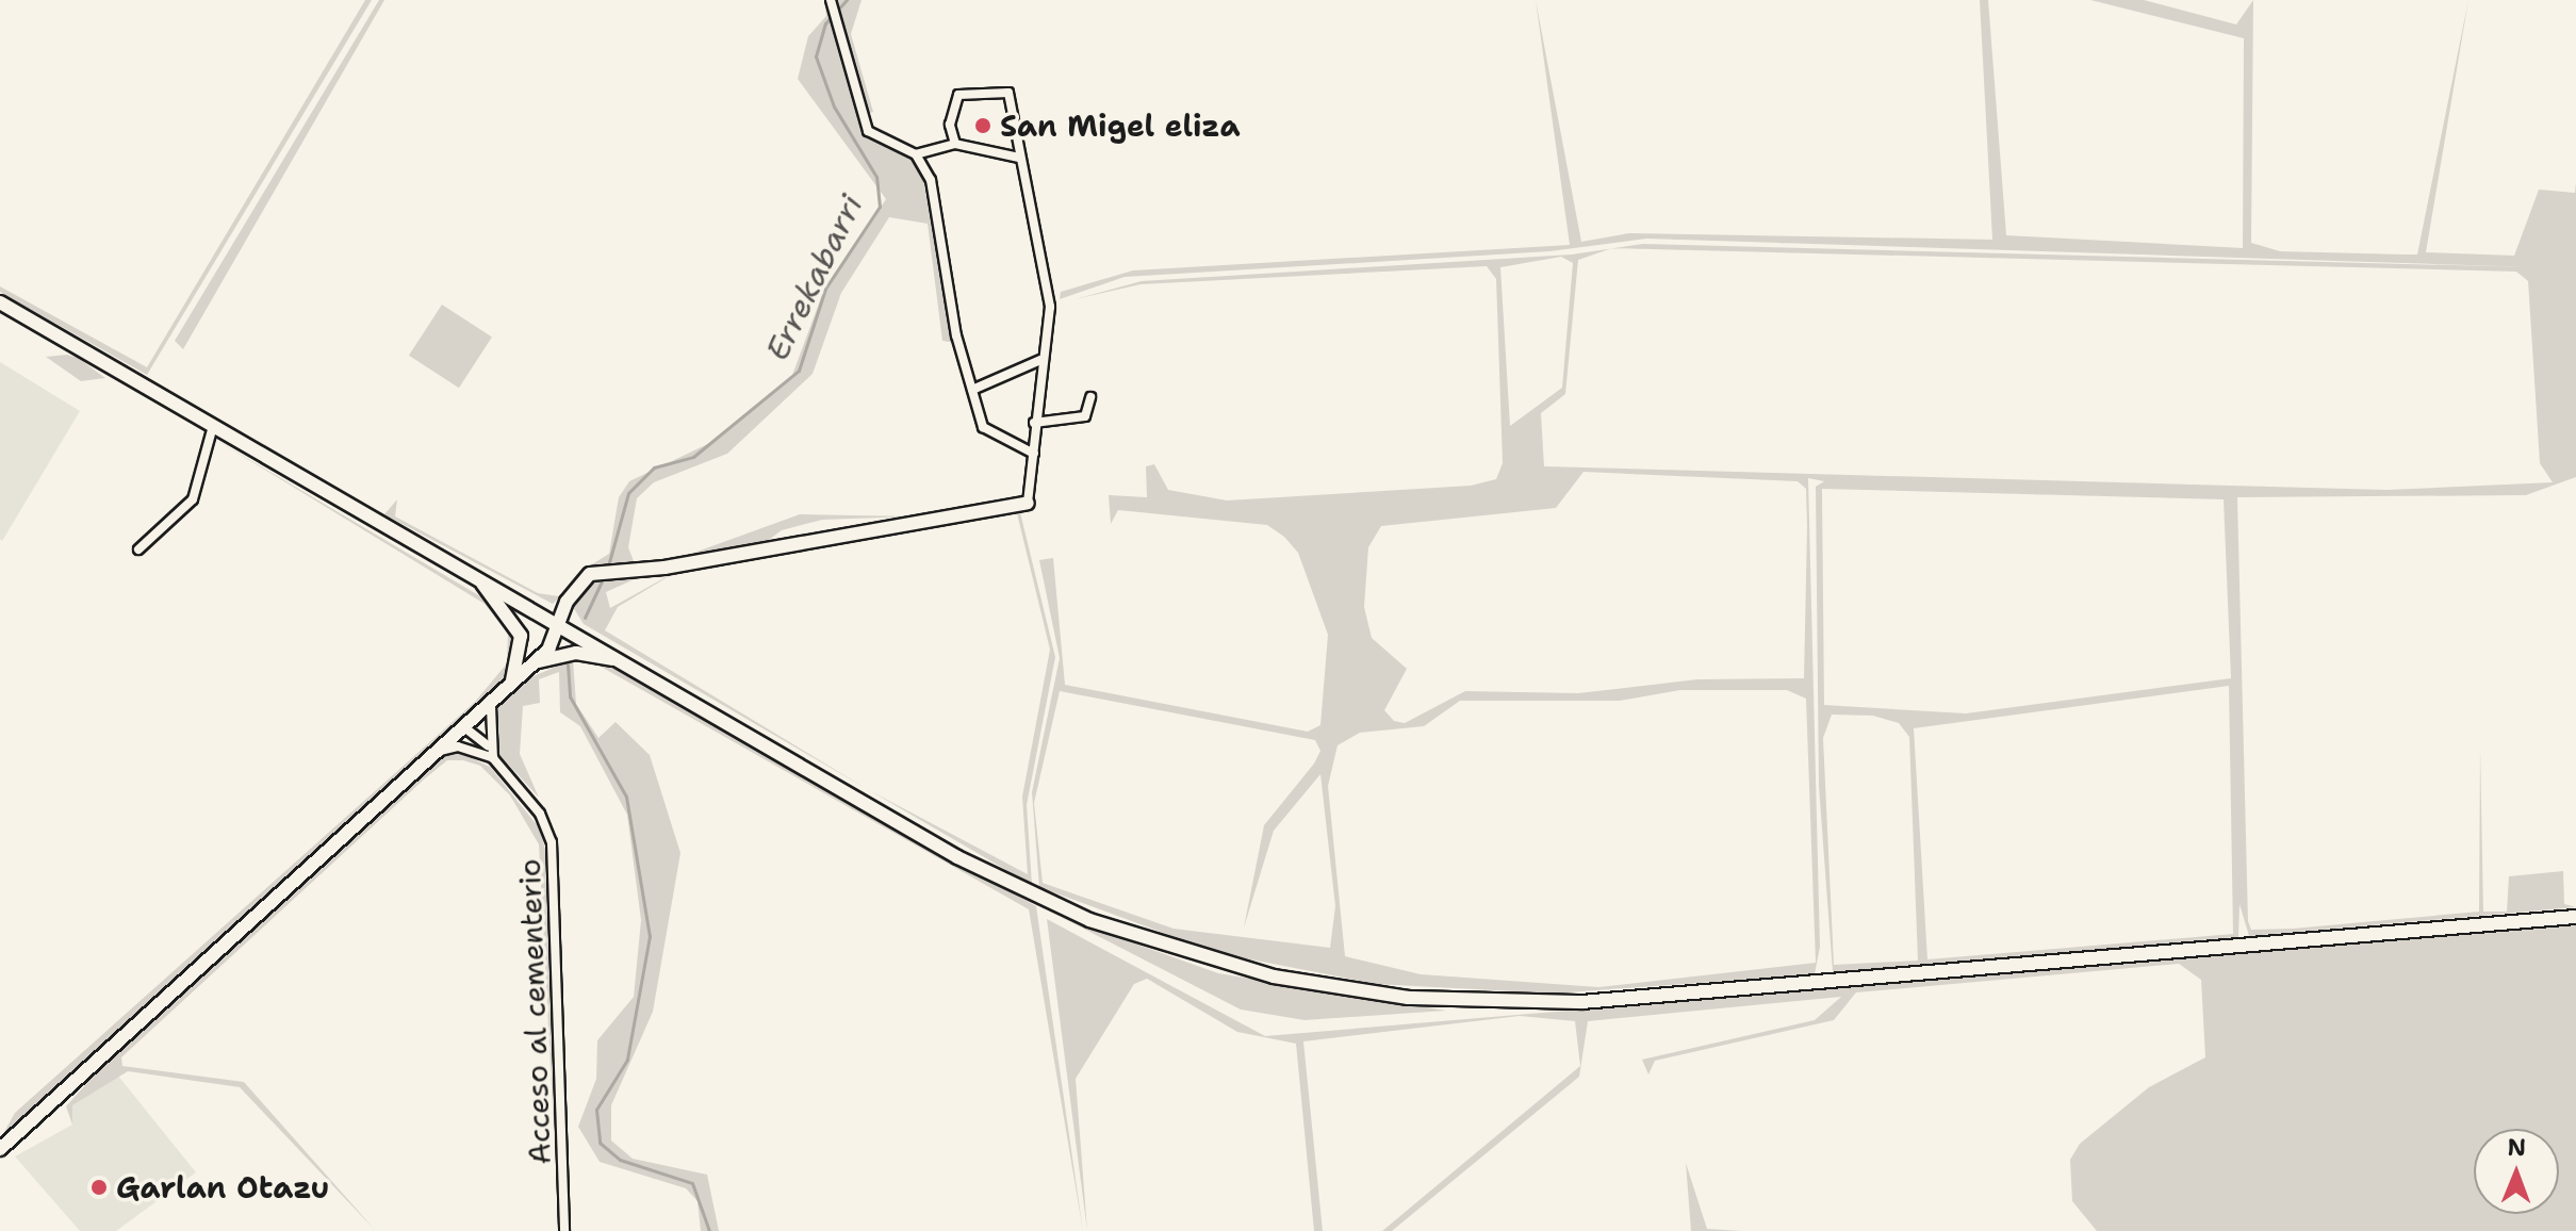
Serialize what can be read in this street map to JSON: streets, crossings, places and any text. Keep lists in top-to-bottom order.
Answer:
{
  "streets": {
    "street": ["Acceso al cementerio"]
  },
  "water": ["Errekabarri"],
  "places": ["San Migel eliza", "Garlan Otazu"],
  "north": "top"
}
